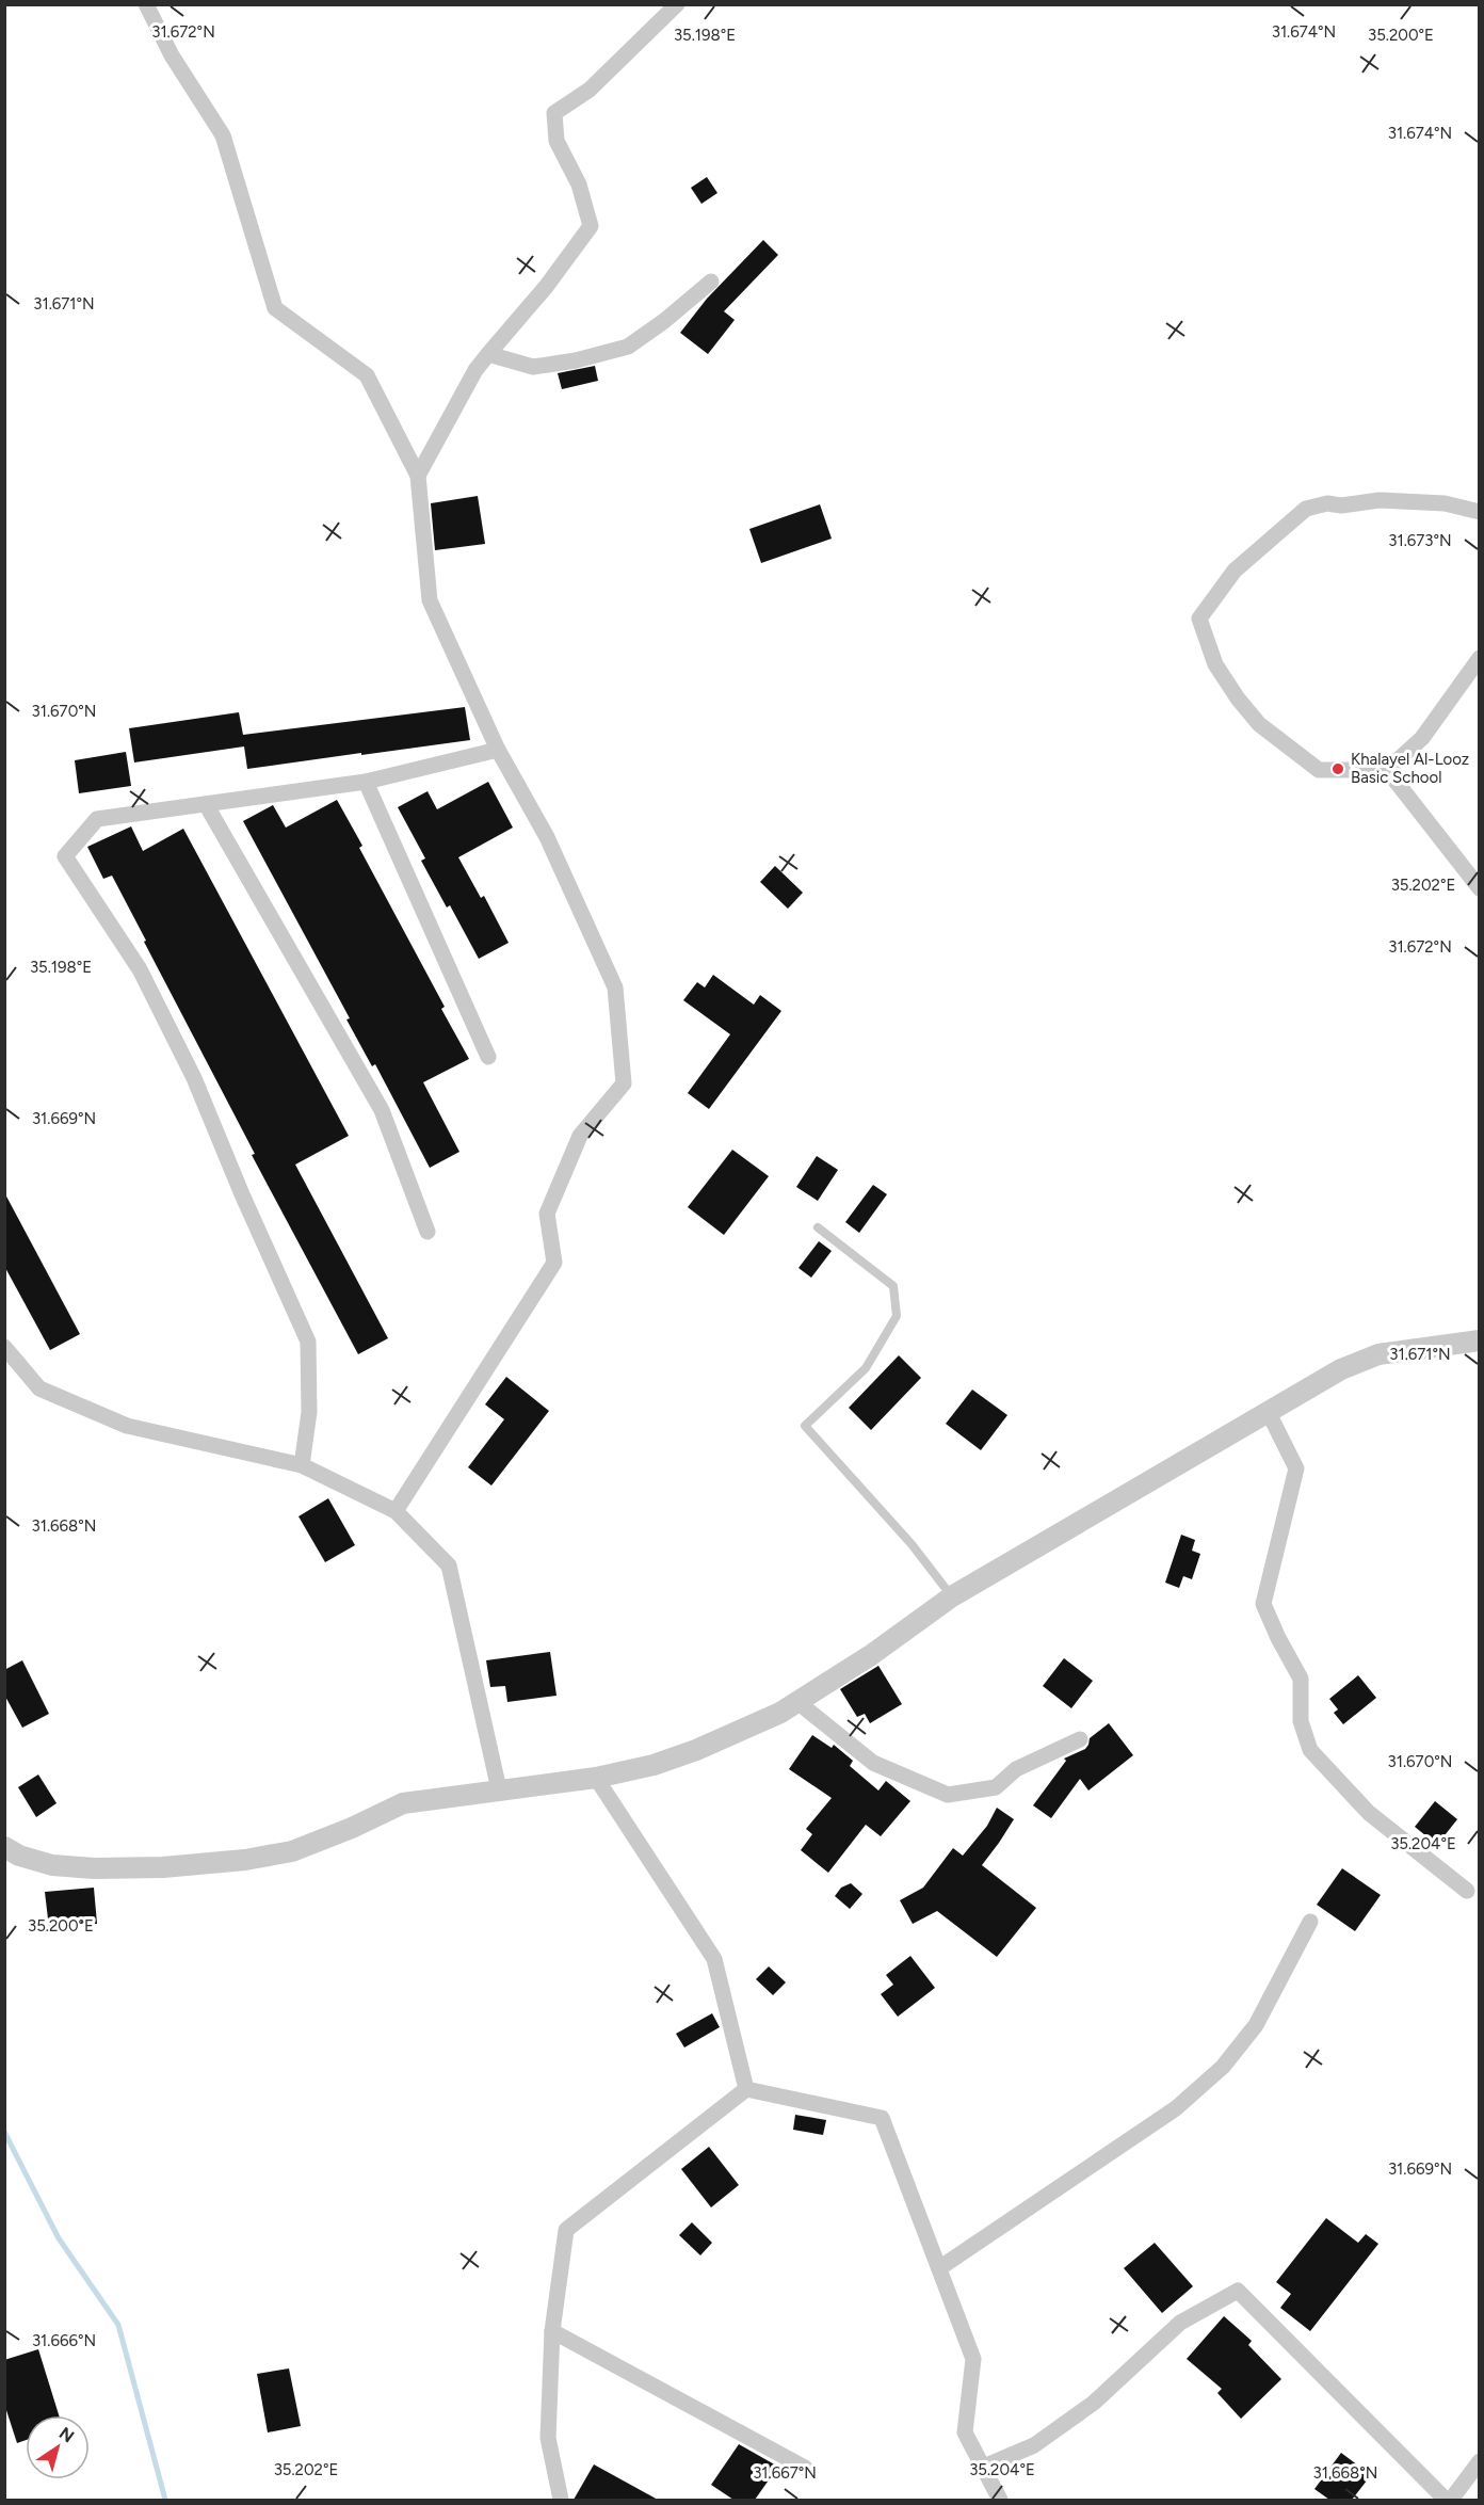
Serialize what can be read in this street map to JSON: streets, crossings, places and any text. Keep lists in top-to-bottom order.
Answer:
{
  "places": ["Khalayel Al-Looz Basic School"],
  "north": "top right",
  "coordinates": [
    "31.672°N",
    "31.674°N",
    "35.198°E",
    "35.200°E",
    "31.671°N",
    "31.673°N",
    "31.670°N",
    "35.202°E",
    "31.669°N",
    "31.668°N",
    "35.204°E",
    "31.666°N",
    "31.667°N"
  ]
}
